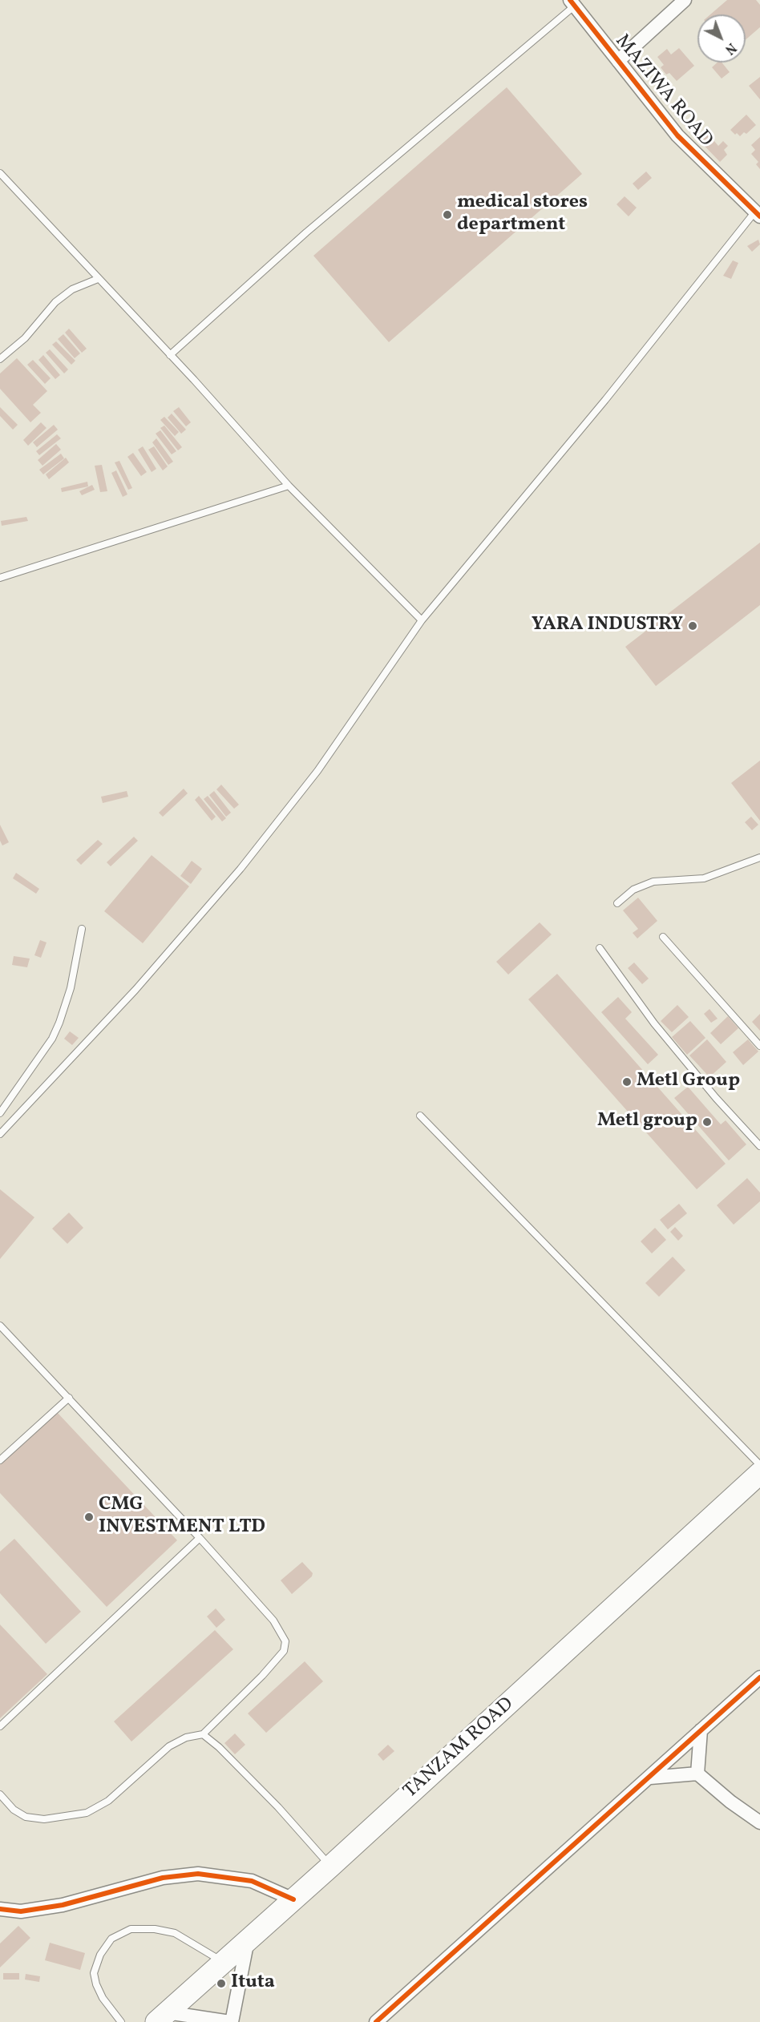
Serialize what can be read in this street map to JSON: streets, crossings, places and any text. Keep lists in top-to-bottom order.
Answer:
{
  "streets": {
    "highway": ["TANZAM ROAD"],
    "street": ["MAZIWA ROAD"]
  },
  "places": [
    "medical stores department",
    "YARA INDUSTRY",
    "Metl Group",
    "Metl group",
    "CMG INVESTMENT LTD",
    "Ituta"
  ],
  "north": "bottom right"
}
